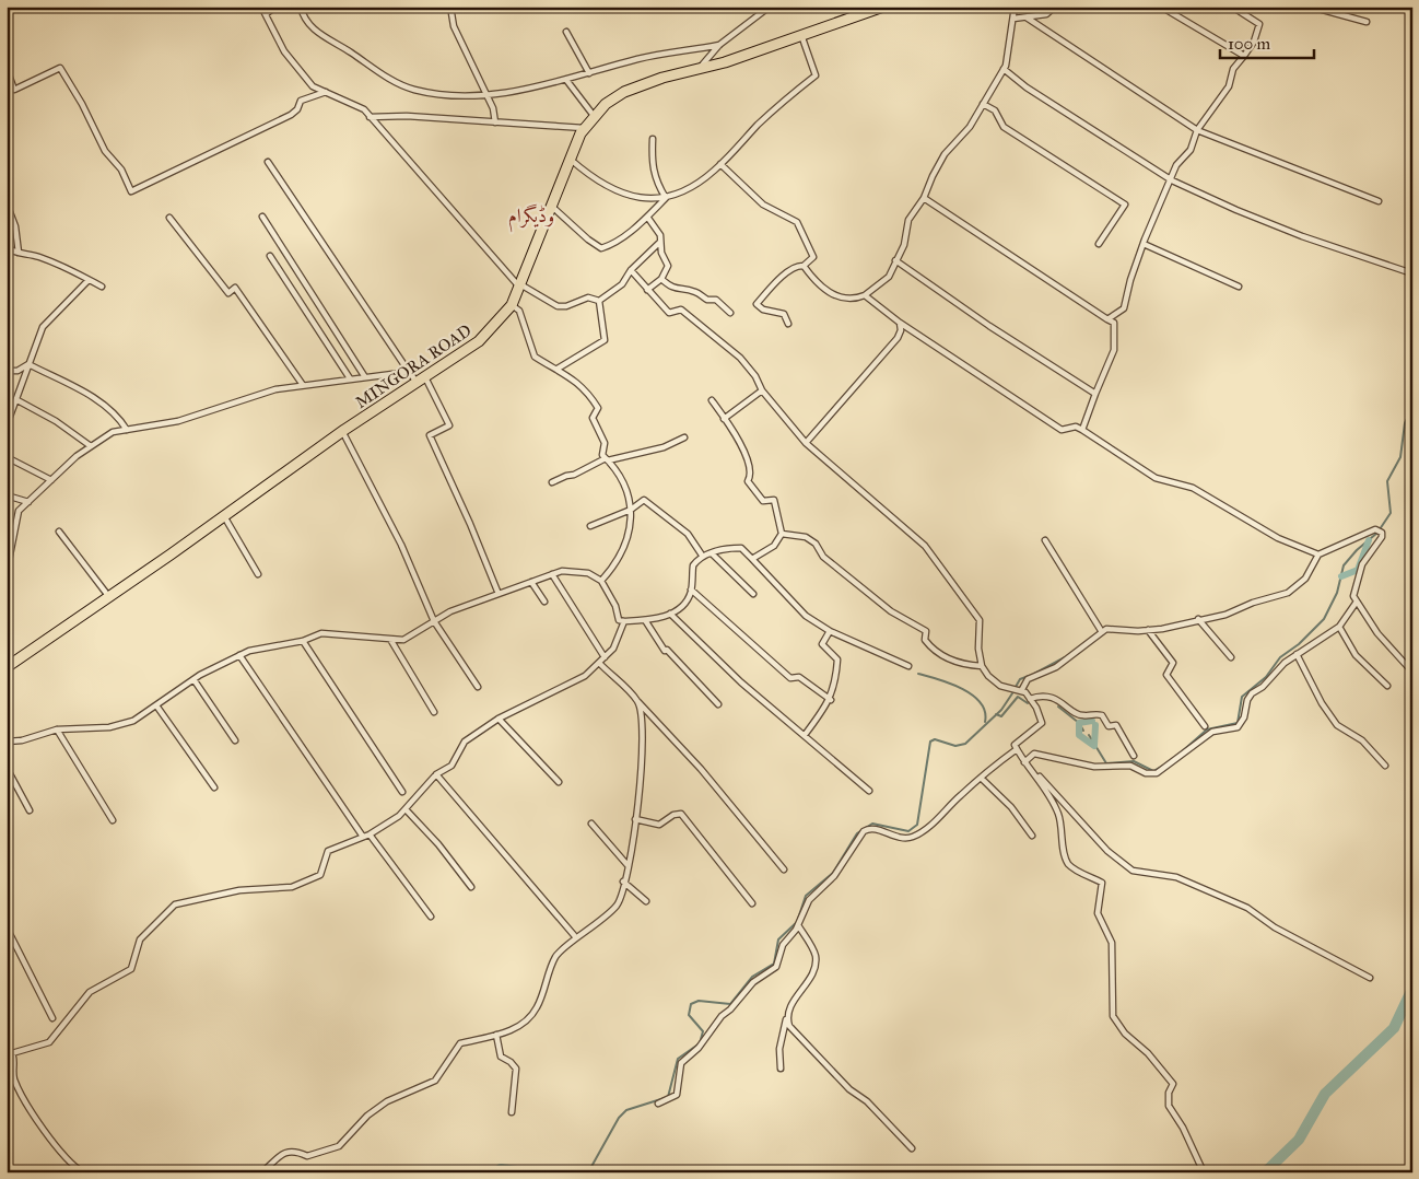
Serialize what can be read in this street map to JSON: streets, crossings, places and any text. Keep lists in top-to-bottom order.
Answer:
{
  "streets": {
    "highway": ["MINGORA ROAD"]
  },
  "districts": ["وڈیگرام"],
  "scale_bar": "100 m"
}
